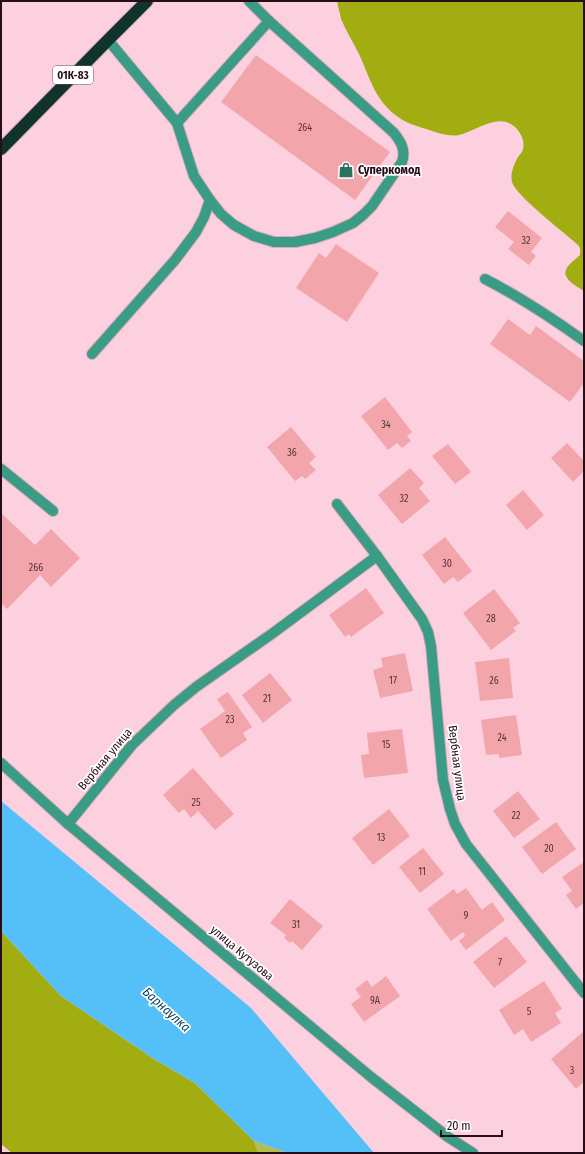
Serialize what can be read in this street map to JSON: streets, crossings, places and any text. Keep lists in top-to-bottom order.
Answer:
{
  "streets": {
    "highway": ["01К-83"],
    "street": ["Вербная улица", "улица Кутузова"]
  },
  "crossings": [
    ["Вербная улица", "улица Кутузова"]
  ],
  "water": ["Барнаулка"],
  "places": {
    "shop": ["Суперкомод"]
  },
  "house_numbers": [
    "264",
    "32",
    "34",
    "36",
    "32",
    "30",
    "266",
    "28",
    "17",
    "26",
    "21",
    "23",
    "24",
    "15",
    "25",
    "22",
    "13",
    "20",
    "11",
    "9",
    "31",
    "7",
    "9А",
    "5",
    "3"
  ],
  "scale_bar": "20 m"
}
